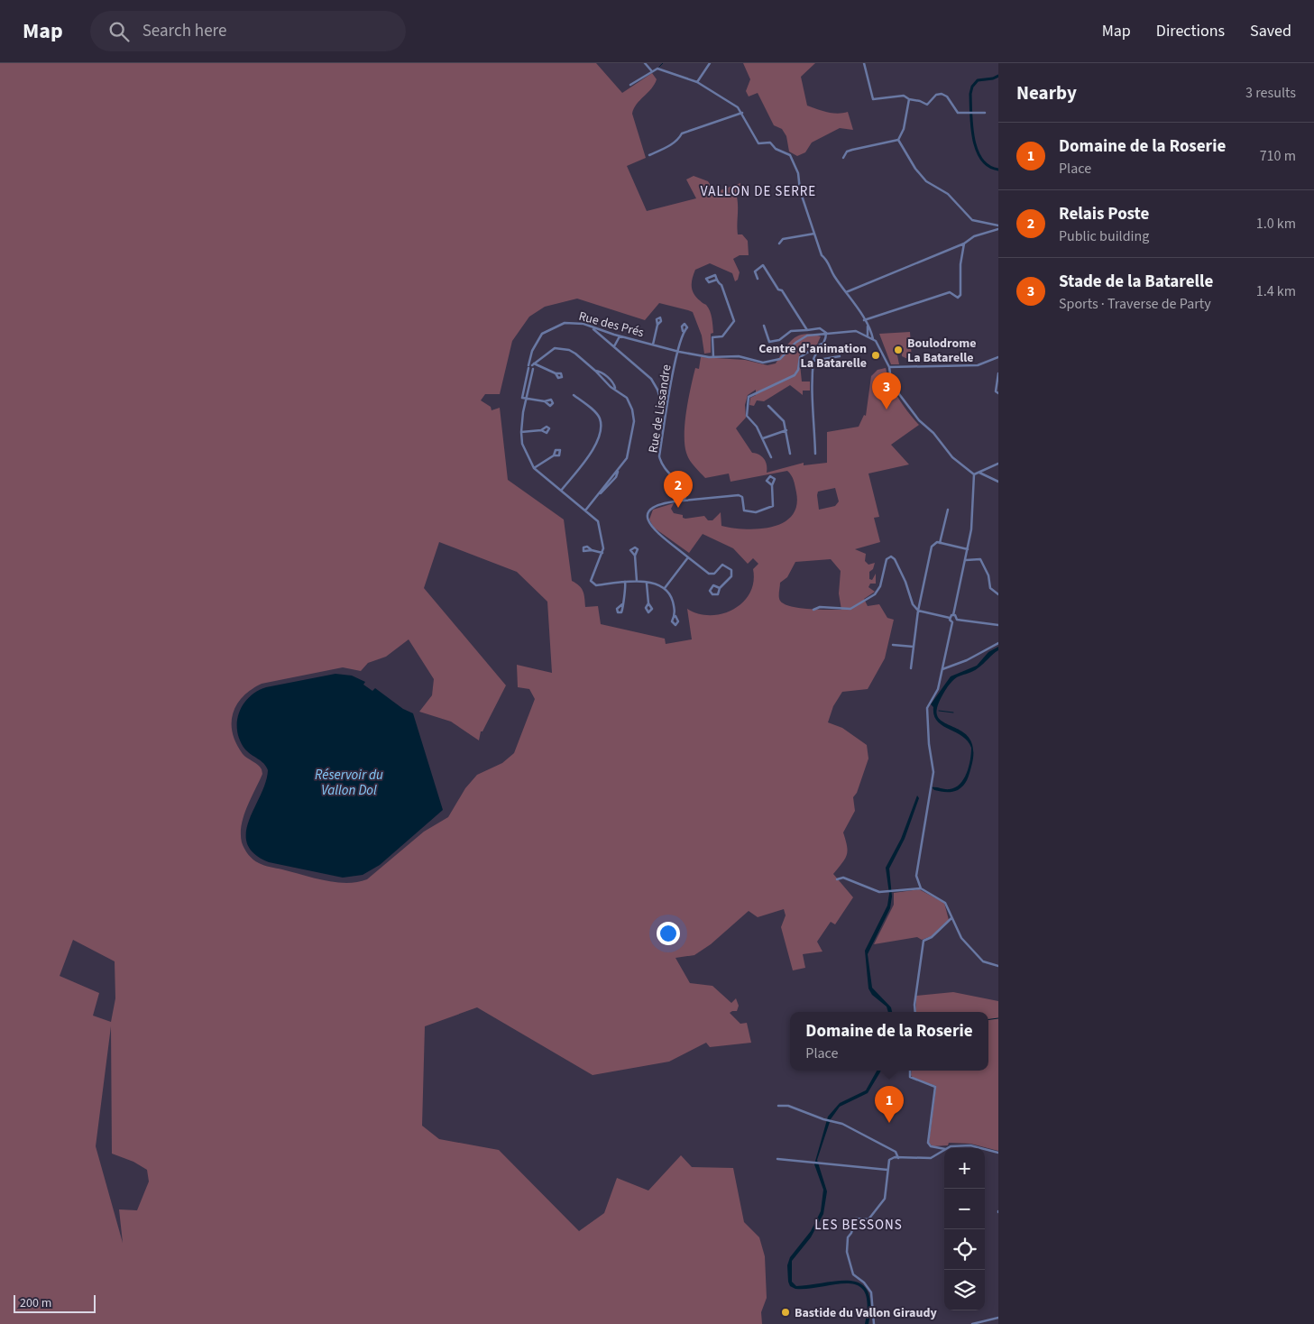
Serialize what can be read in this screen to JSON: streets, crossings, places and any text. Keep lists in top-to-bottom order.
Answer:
{
  "streets": {
    "street": ["Rue des Prés", "Rue de Lissandre"]
  },
  "crossings": [
    ["Rue des Prés", "Rue de Lissandre"]
  ],
  "districts": ["VALLON DE SERRE", "LES BESSONS"],
  "water": ["Réservoir du Vallon Dol"],
  "places": ["Boulodrome La Batarelle", "Centre d'animation La Batarelle", "Bastide du Vallon Giraudy"],
  "scale_bar": "200 m",
  "page": {
    "header": "Map",
    "search": "Search here",
    "nav": ["Map", "Directions", "Saved"],
    "heading": ["Nearby", "3 results"],
    "list": [
      {
        "mark": "1",
        "name": "Domaine de la Roserie",
        "note": "Place",
        "value": "710 m"
      },
      {
        "mark": "2",
        "name": "Relais Poste",
        "note": "Public building",
        "value": "1.0 km"
      },
      {
        "mark": "3",
        "name": "Stade de la Batarelle",
        "note": "Sports · Traverse de Party",
        "value": "1.4 km"
      }
    ],
    "pins": ["3", "2", "1"],
    "popup": ["Domaine de la Roserie", "Place"],
    "map_buttons": ["+", "−"],
    "scale": "200 m"
  }
}
